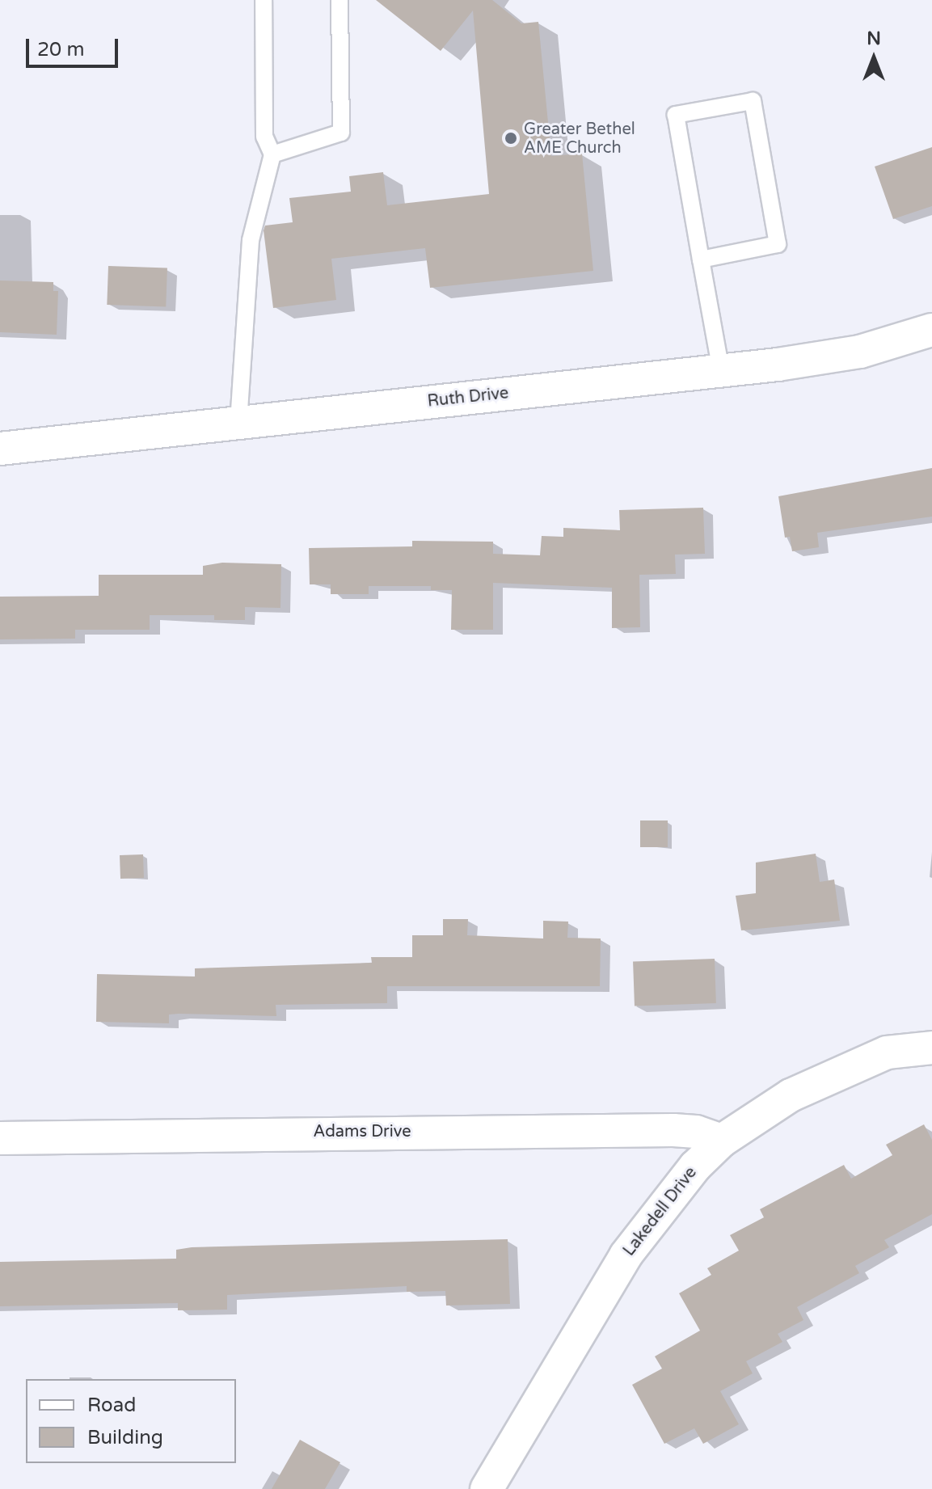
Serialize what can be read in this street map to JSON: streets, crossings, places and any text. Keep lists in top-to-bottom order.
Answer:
{
  "streets": {
    "street": ["Ruth Drive", "Adams Drive", "Lakedell Drive"]
  },
  "crossings": [
    ["Adams Drive", "Lakedell Drive"]
  ],
  "places": ["Greater Bethel AME Church"],
  "legend": ["Road", "Building"],
  "scale_bar": "20 m",
  "north": "top"
}
